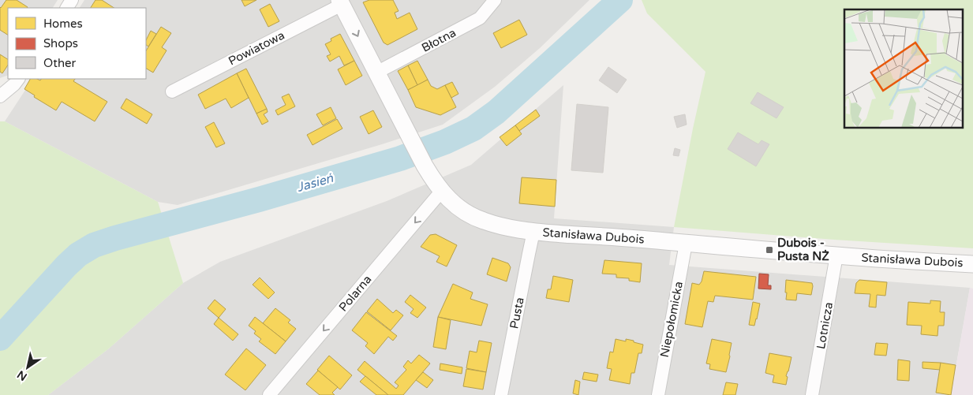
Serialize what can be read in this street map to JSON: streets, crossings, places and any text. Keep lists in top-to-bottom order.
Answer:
{
  "streets": {
    "street": [
      "Błotna",
      "Powiatowa",
      "Stanisława Dubois",
      "Polarna",
      "Pusta",
      "Niepołomicka",
      "Lotnicza"
    ]
  },
  "crossings": [
    ["Błotna", "Stanisława Dubois"],
    ["Powiatowa", "Stanisława Dubois"],
    ["Stanisława Dubois", "Polarna"],
    ["Stanisława Dubois", "Pusta"],
    ["Stanisława Dubois", "Niepołomicka"],
    ["Stanisława Dubois", "Lotnicza"]
  ],
  "one_way": ["Polarna"],
  "water": ["Jasień"],
  "places": {
    "transit": ["Dubois - Pusta NŻ"]
  },
  "legend": ["Homes", "Shops", "Other"],
  "north": "bottom left"
}
